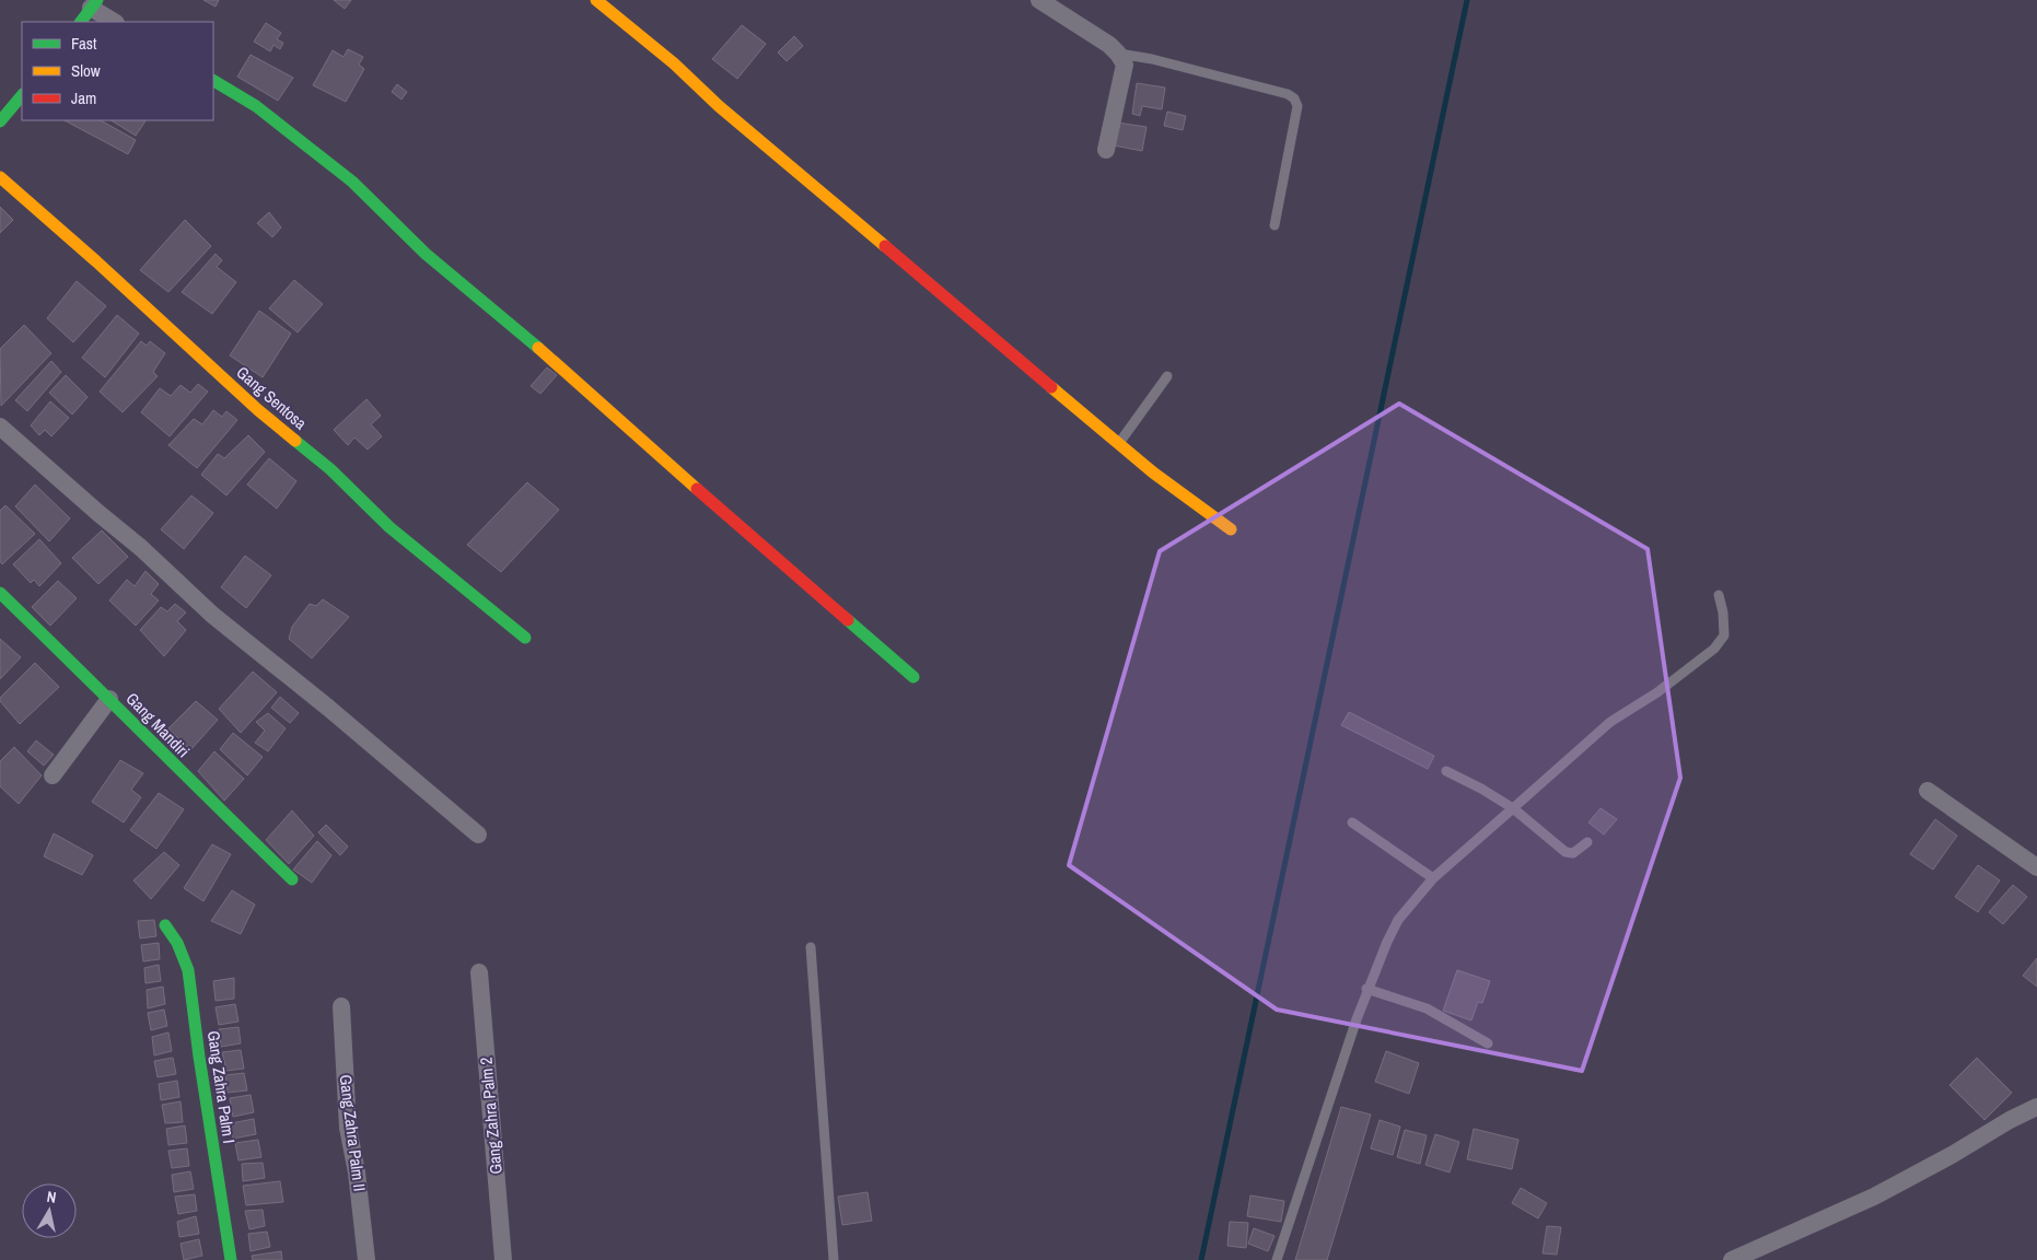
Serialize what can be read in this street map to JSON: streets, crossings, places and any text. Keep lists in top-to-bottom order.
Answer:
{
  "streets": {
    "street": [
      "Gang Sentosa",
      "Gang Mandiri",
      "Gang Zahra Palm I",
      "Gang Zahra Palm 2",
      "Gang Zahra Palm II"
    ]
  },
  "legend": ["Fast", "Slow", "Jam"],
  "north": "top"
}
